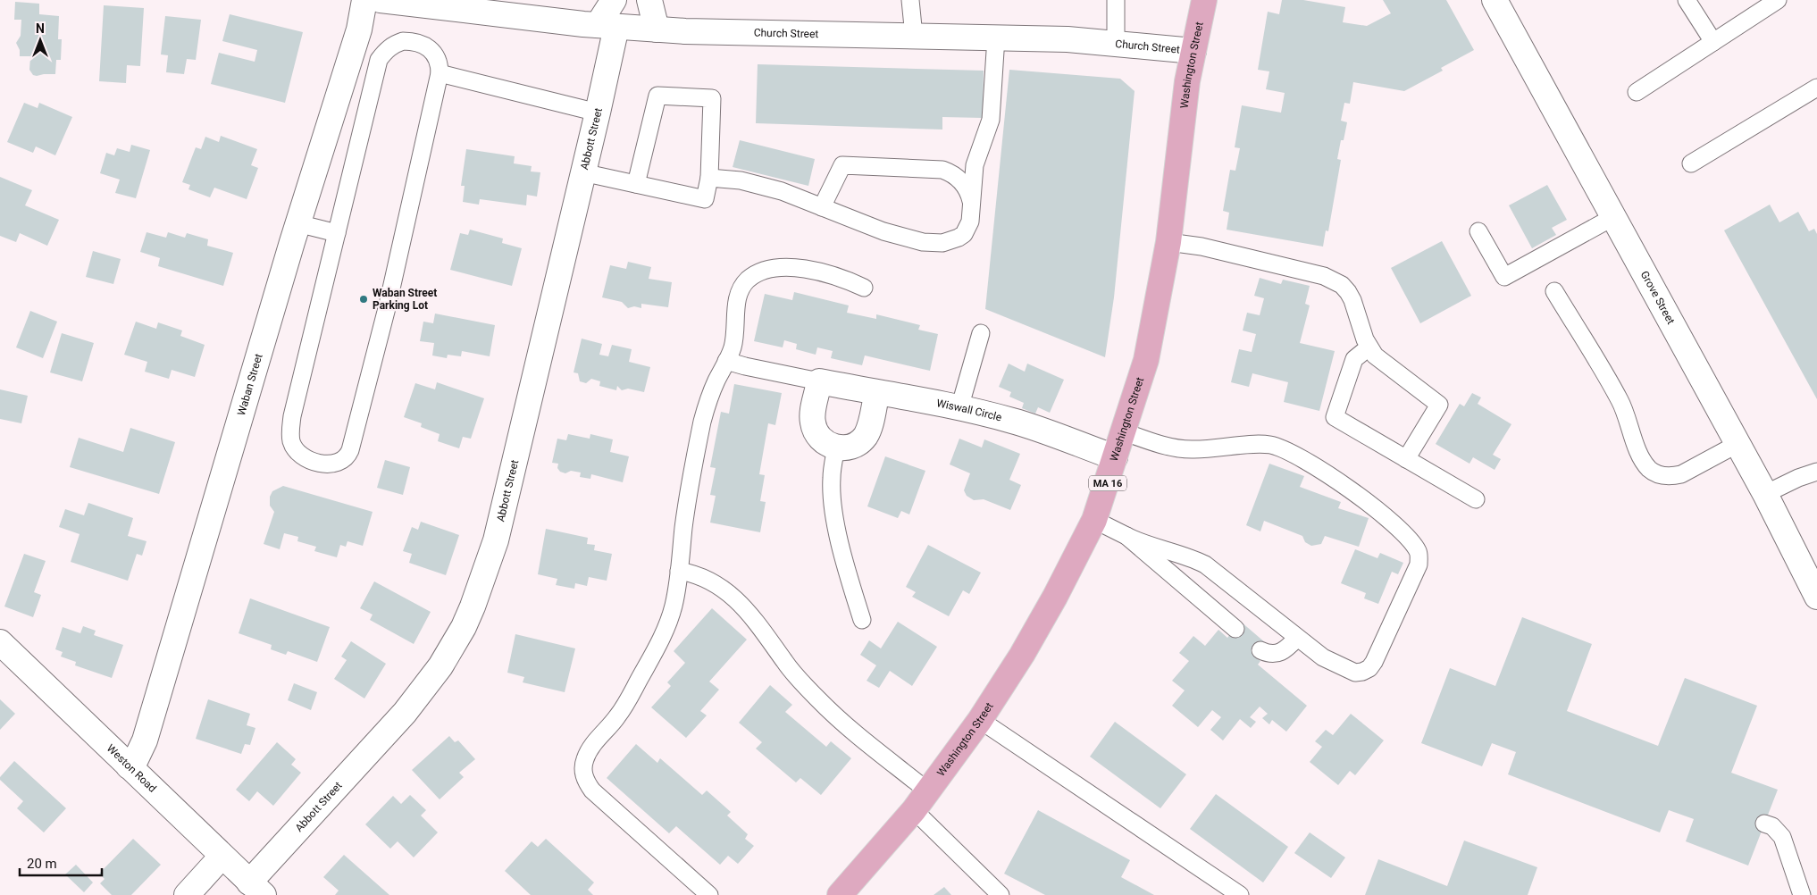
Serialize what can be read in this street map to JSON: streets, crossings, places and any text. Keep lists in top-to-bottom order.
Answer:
{
  "streets": {
    "main road": ["Washington Street", "MA 16"],
    "street": [
      "Church Street",
      "Abbott Street",
      "Grove Street",
      "Waban Street",
      "Wiswall Circle",
      "Weston Road"
    ]
  },
  "crossings": [
    ["Church Street", "Washington Street"],
    ["Church Street", "Abbott Street"],
    ["Washington Street", "Wiswall Circle"],
    ["Abbott Street", "Weston Road"],
    ["Waban Street", "Weston Road"]
  ],
  "places": ["Waban Street Parking Lot"],
  "scale_bar": "20 m",
  "north": "top"
}
